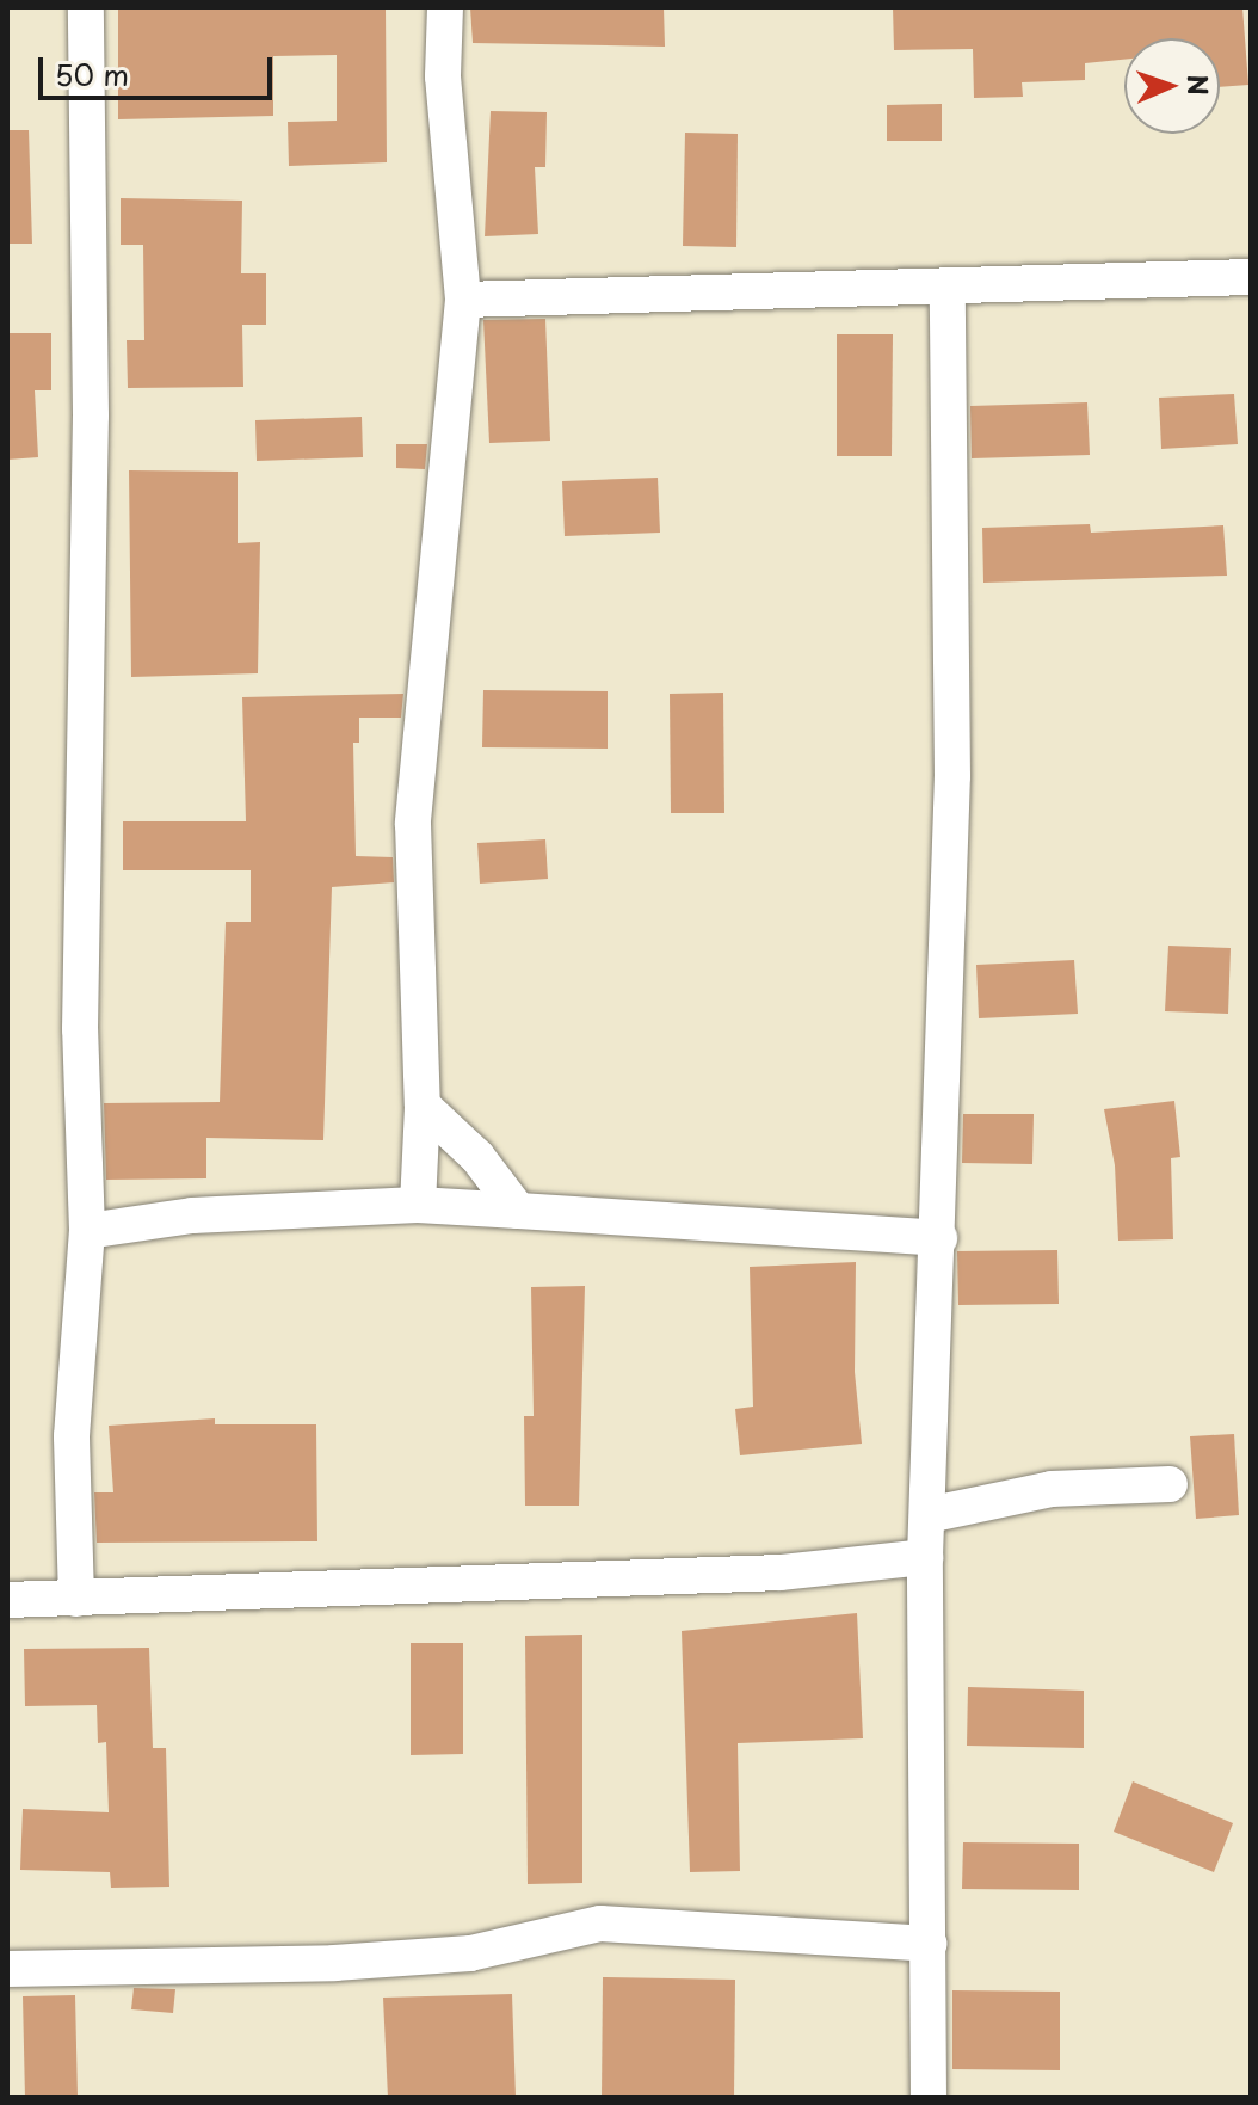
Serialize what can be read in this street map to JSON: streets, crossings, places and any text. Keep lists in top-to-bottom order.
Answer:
{
  "scale_bar": "50 m",
  "north": "right"
}
